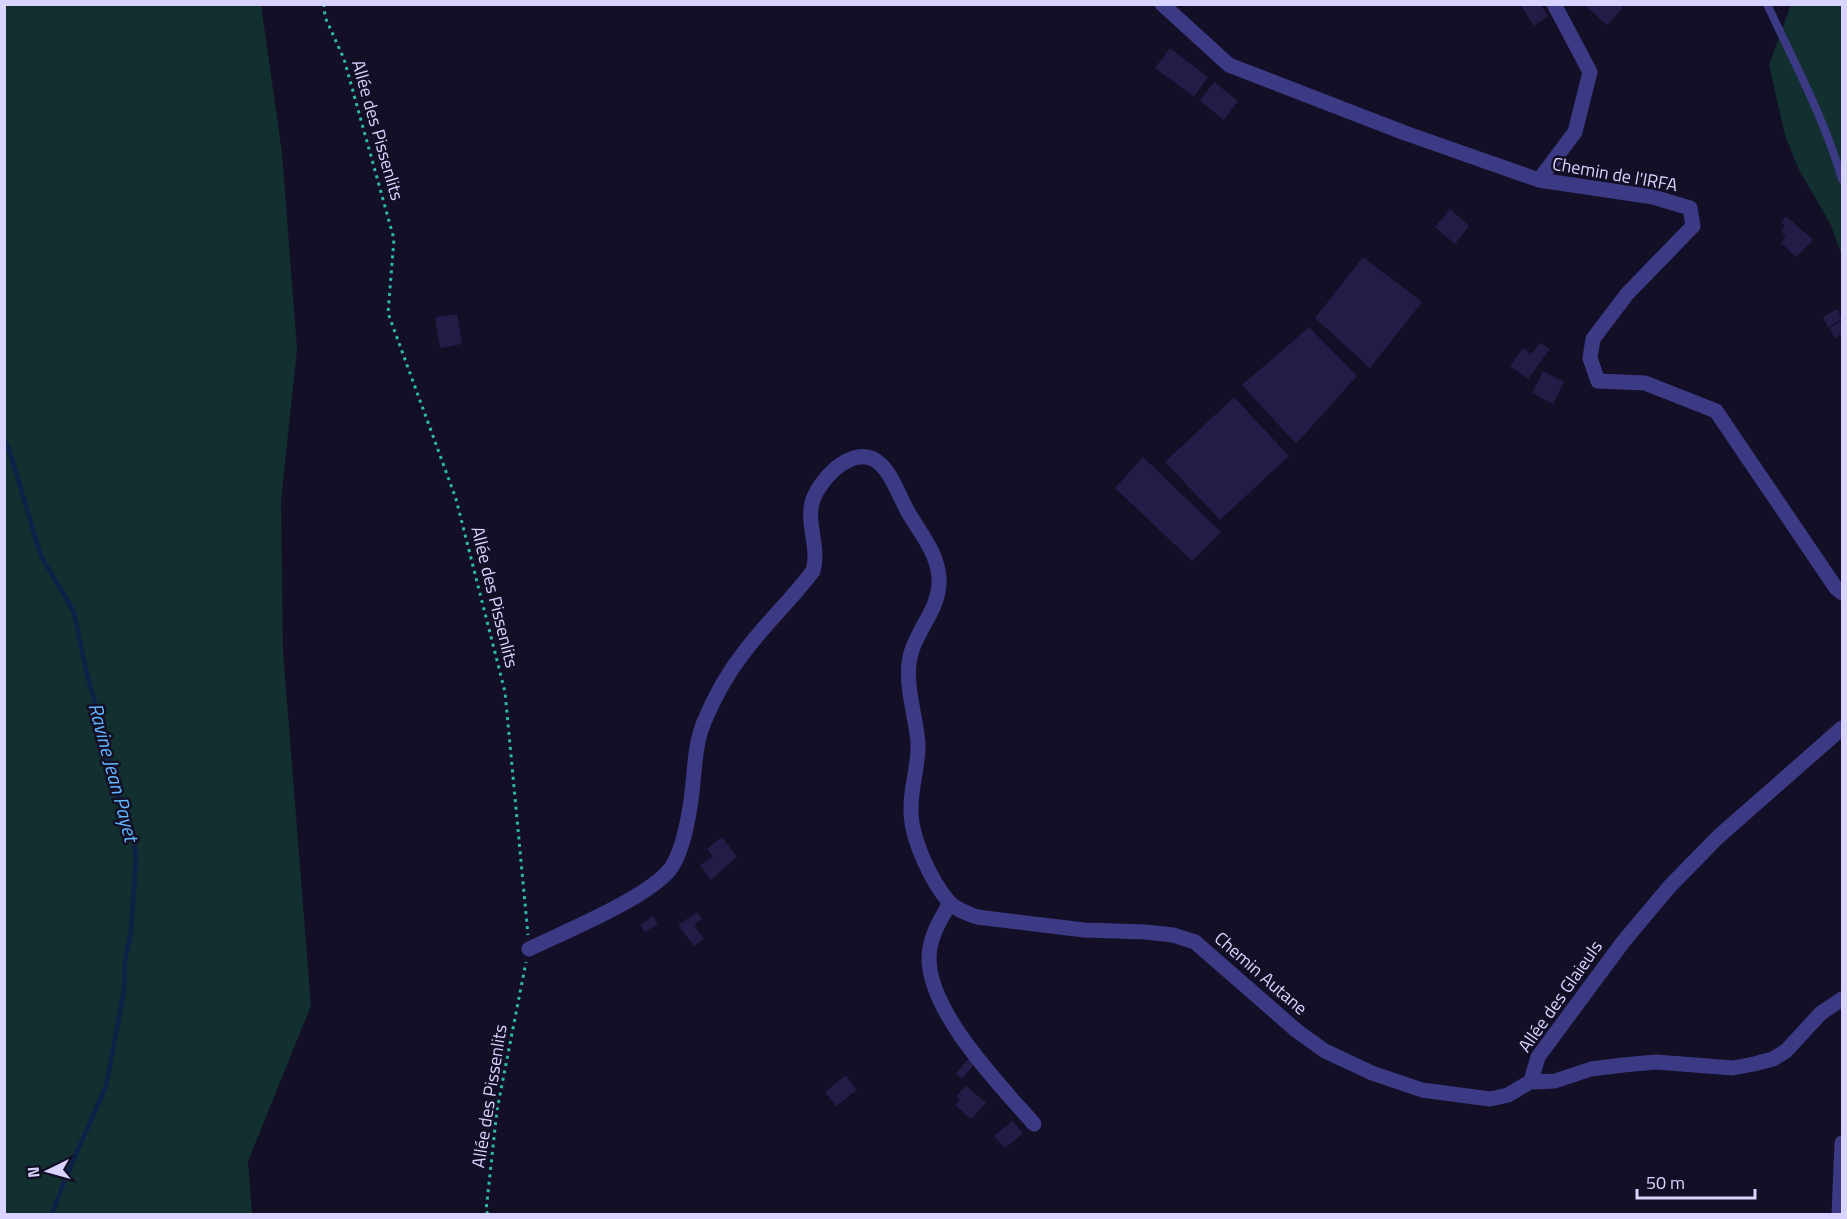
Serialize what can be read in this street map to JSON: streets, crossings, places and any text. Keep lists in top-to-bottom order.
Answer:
{
  "streets": {
    "street": ["Chemin de l'IRFA", "Chemin Autane", "Allée des Glaieuls"],
    "path": ["Allée des Pissenlits"]
  },
  "crossings": [
    ["Chemin Autane", "Allée des Glaieuls"]
  ],
  "water": ["Ravine Jean Payet"],
  "scale_bar": "50 m",
  "north": "left"
}
